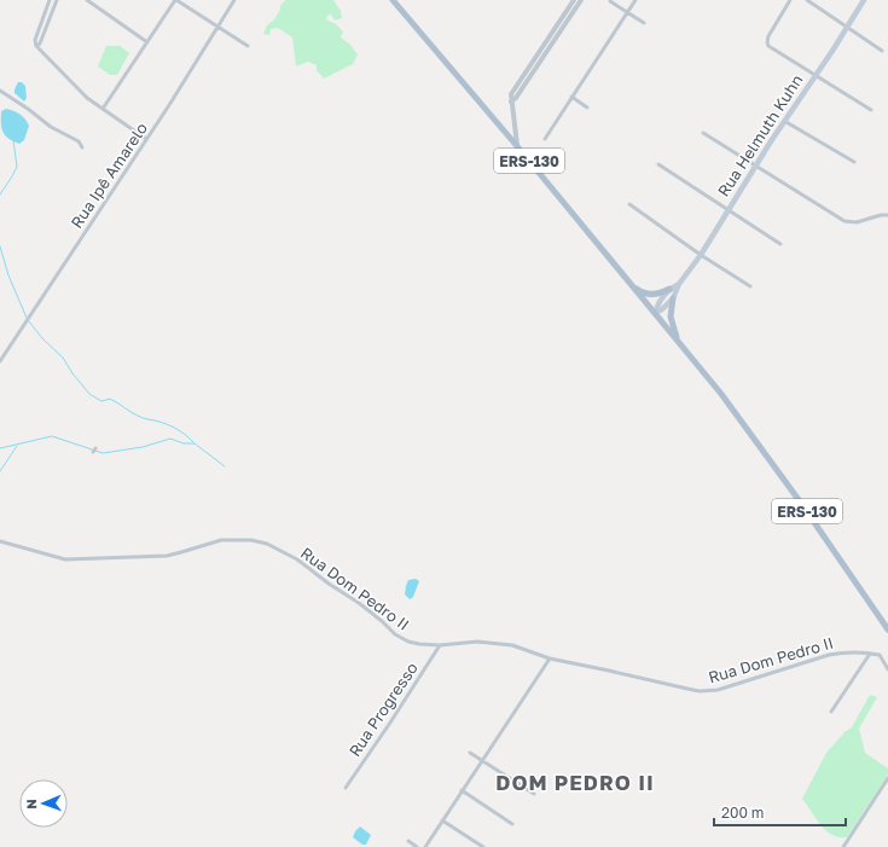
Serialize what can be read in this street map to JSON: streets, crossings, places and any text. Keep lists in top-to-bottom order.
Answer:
{
  "streets": {
    "main road": ["Rua Helmuth Kuhn", "ERS-130"],
    "street": ["Rua Ipê Amarelo", "Rua Dom Pedro II", "Rua Progresso"]
  },
  "crossings": [
    ["Rua Helmuth Kuhn", "ERS-130"],
    ["Rua Dom Pedro II", "Rua Progresso"]
  ],
  "districts": ["DOM PEDRO II"],
  "scale_bar": "200 m",
  "north": "left"
}
